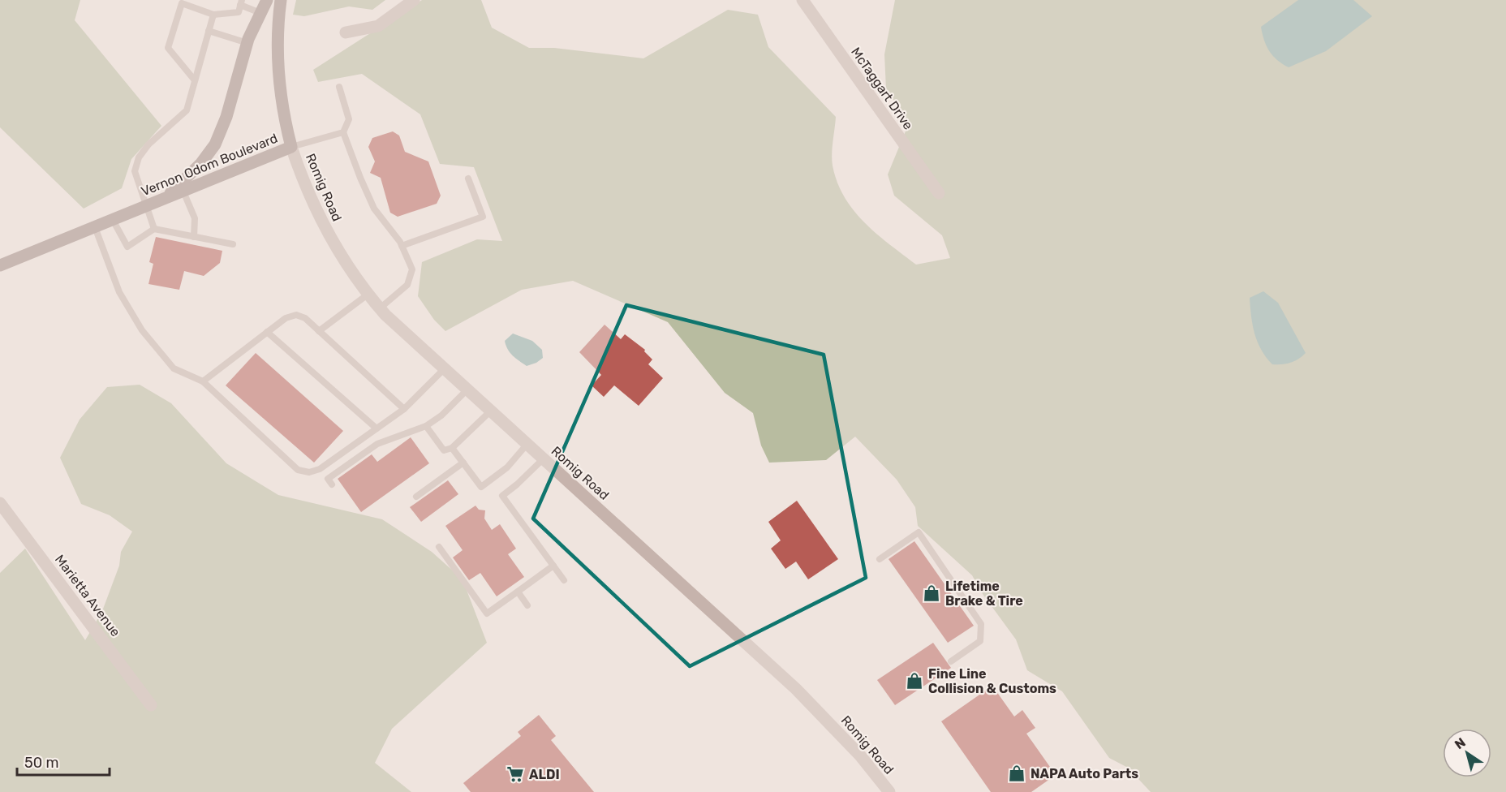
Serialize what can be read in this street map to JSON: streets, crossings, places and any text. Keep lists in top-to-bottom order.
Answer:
{
  "streets": {
    "main road": ["Vernon Odom Boulevard"],
    "street": ["McTaggart Drive", "Romig Road", "Marietta Avenue"]
  },
  "crossings": [
    ["Vernon Odom Boulevard", "Romig Road"]
  ],
  "places": {
    "shop": ["Lifetime Brake & Tire", "Fine Line Collision & Customs", "NAPA Auto Parts"],
    "supermarket": ["ALDI"]
  },
  "scale_bar": "50 m",
  "north": "top left"
}
